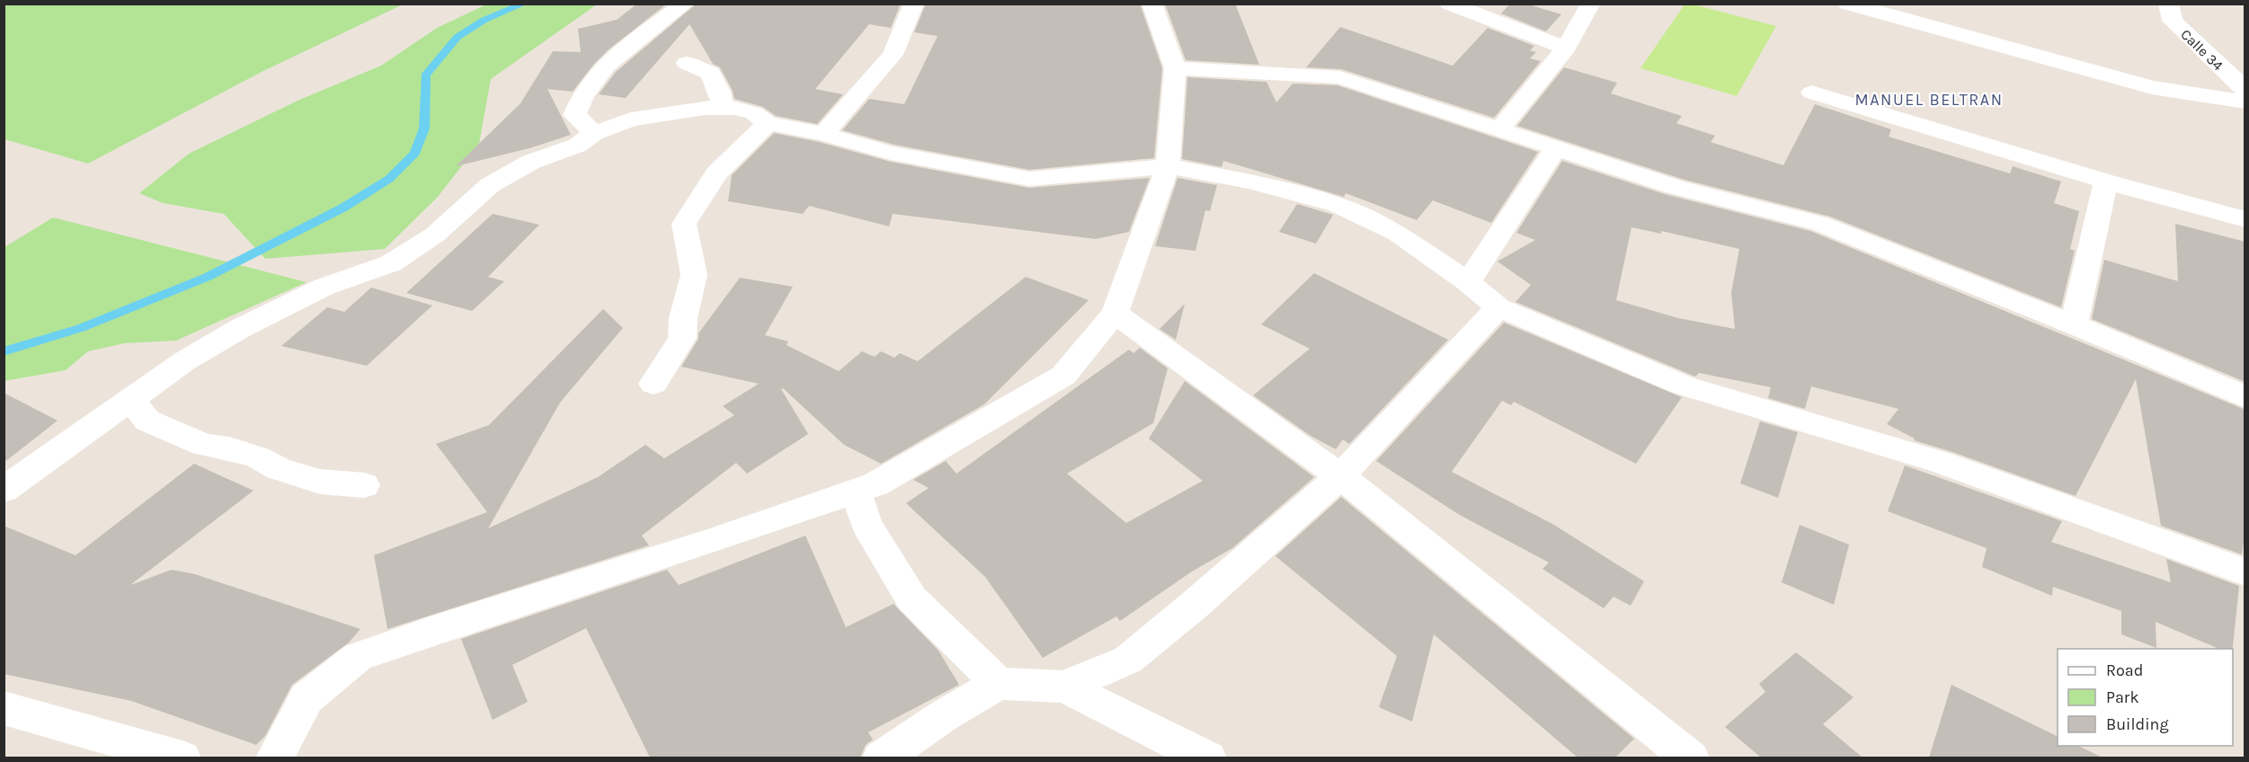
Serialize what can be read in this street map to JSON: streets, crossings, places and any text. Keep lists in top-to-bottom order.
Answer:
{
  "streets": {
    "street": ["Calle 34"]
  },
  "districts": ["MANUEL BELTRAN"],
  "legend": ["Road", "Park", "Building"]
}
